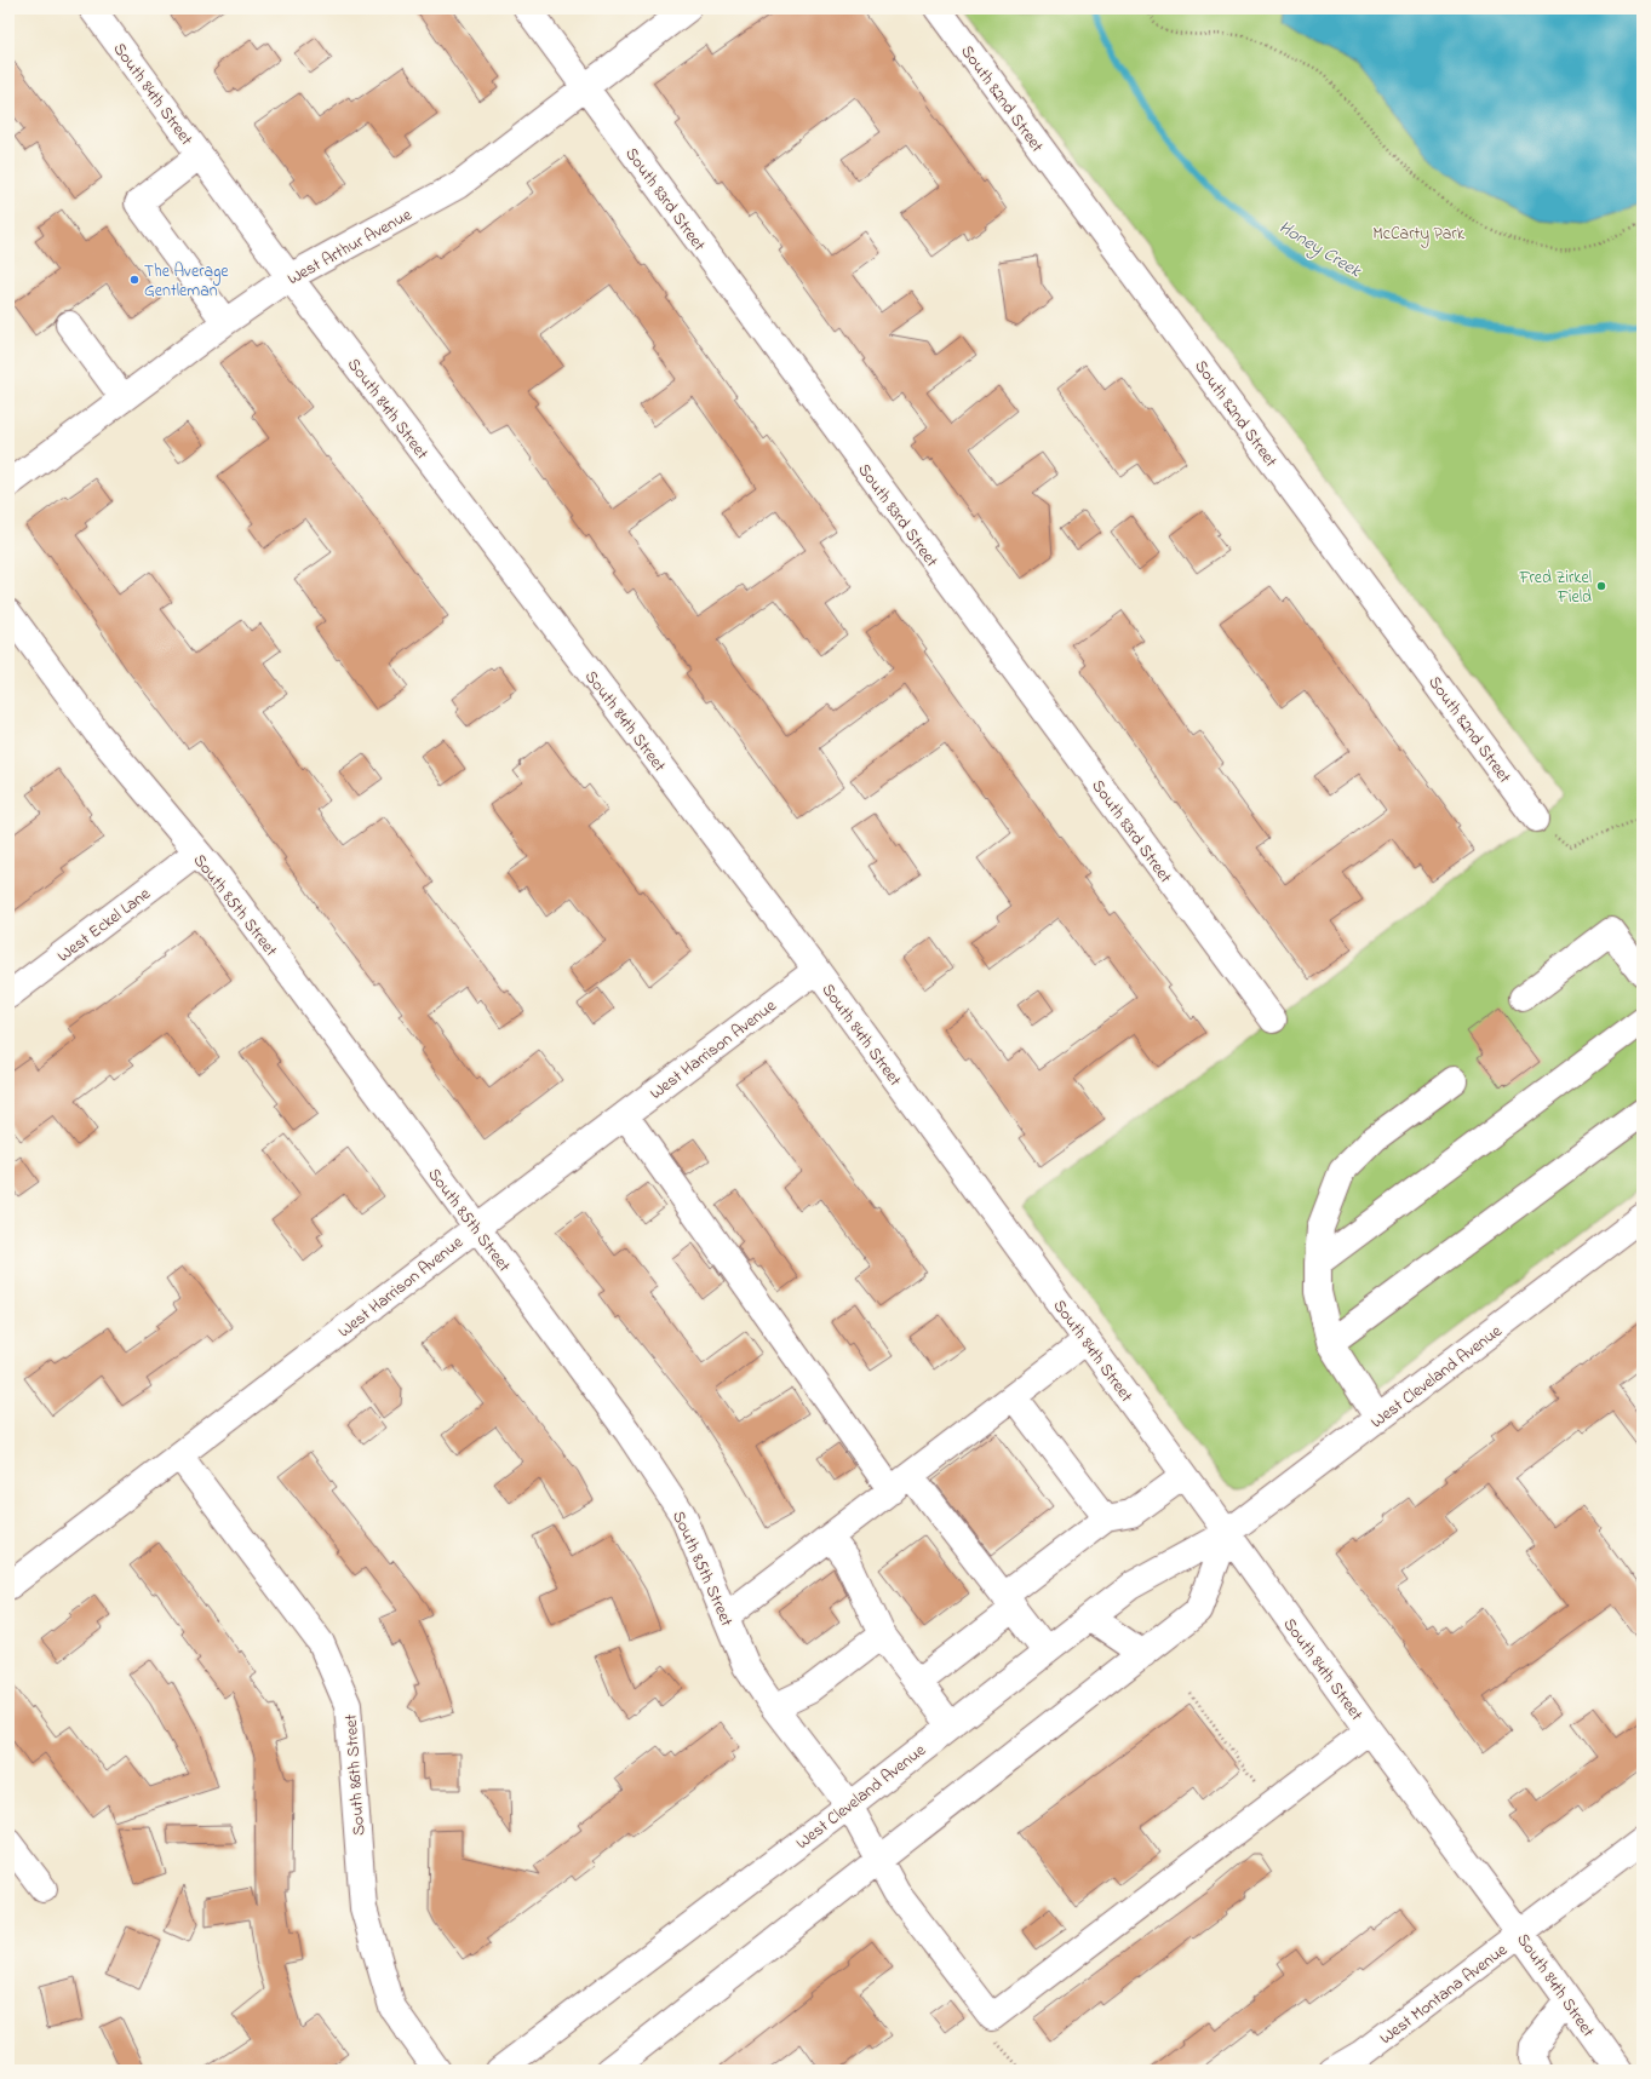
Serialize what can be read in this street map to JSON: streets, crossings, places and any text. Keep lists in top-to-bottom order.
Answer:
{
  "streets": {
    "street": [
      "South 84th Street",
      "South 82nd Street",
      "South 83rd Street",
      "West Arthur Avenue",
      "South 85th Street",
      "West Eckel Lane",
      "West Harrison Avenue",
      "West Cleveland Avenue",
      "South 86th Street",
      "West Montana Avenue"
    ]
  },
  "crossings": [
    ["South 84th Street", "West Arthur Avenue"],
    ["South 84th Street", "West Harrison Avenue"],
    ["South 84th Street", "West Cleveland Avenue"],
    ["South 84th Street", "West Montana Avenue"],
    ["South 83rd Street", "West Arthur Avenue"],
    ["South 85th Street", "West Eckel Lane"],
    ["South 85th Street", "West Harrison Avenue"],
    ["South 85th Street", "West Cleveland Avenue"],
    ["West Harrison Avenue", "South 86th Street"]
  ],
  "water": ["Honey Creek"],
  "parks": ["McCarty Park"],
  "places": ["The Average Gentleman", "Fred Zirkel Field"]
}
